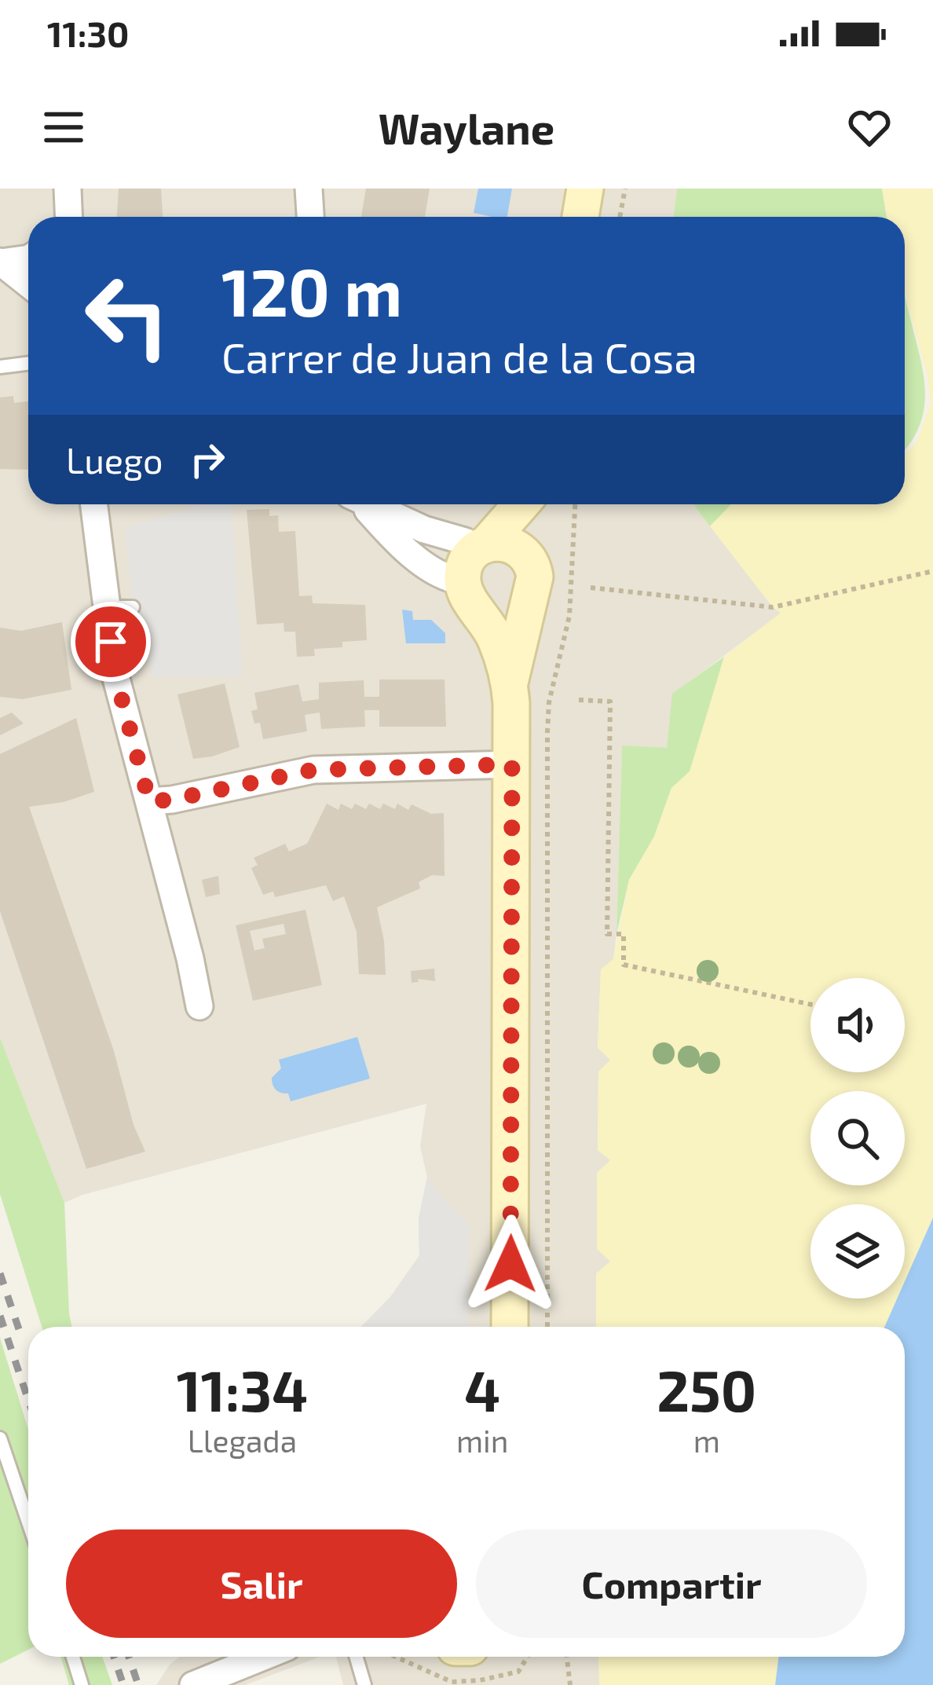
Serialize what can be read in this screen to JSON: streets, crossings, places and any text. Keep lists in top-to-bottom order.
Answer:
{
  "page": {
    "status": "11:30",
    "header": "Waylane",
    "turn": ["120 m", "Carrer de Juan de la Cosa"],
    "then": "Luego",
    "eta": [
      "11:34",
      "Llegada",
      "4",
      "min",
      "250",
      "m"
    ],
    "buttons": ["Salir", "Compartir"]
  }
}
